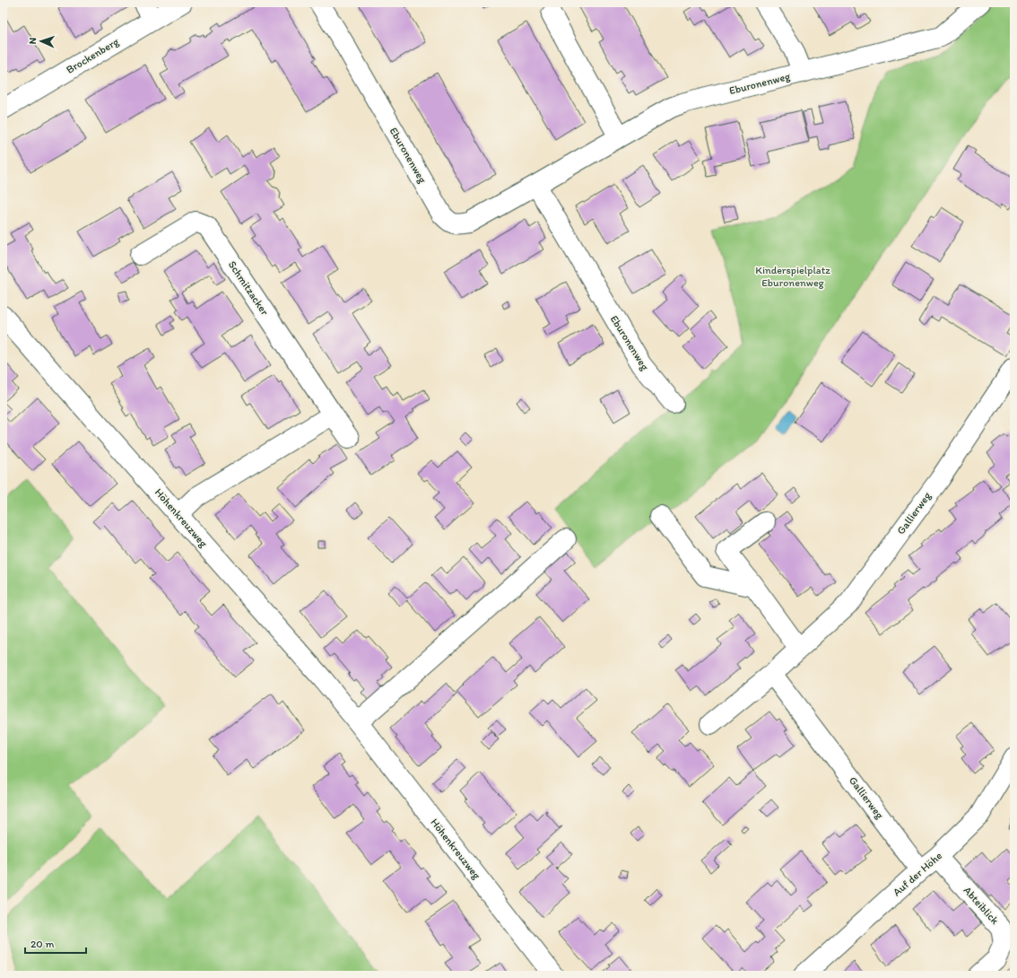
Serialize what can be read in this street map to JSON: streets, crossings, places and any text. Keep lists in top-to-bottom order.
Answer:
{
  "streets": {
    "street": [
      "Brockenberg",
      "Eburonenweg",
      "Schmitzacker",
      "Gallierweg",
      "Höhenkreuzweg",
      "Auf der Höhe",
      "Abteiblick"
    ]
  },
  "crossings": [
    ["Gallierweg", "Auf der Höhe"],
    ["Auf der Höhe", "Abteiblick"]
  ],
  "parks": ["Kinderspielplatz Eburonenweg"],
  "scale_bar": "20 m",
  "north": "left"
}
